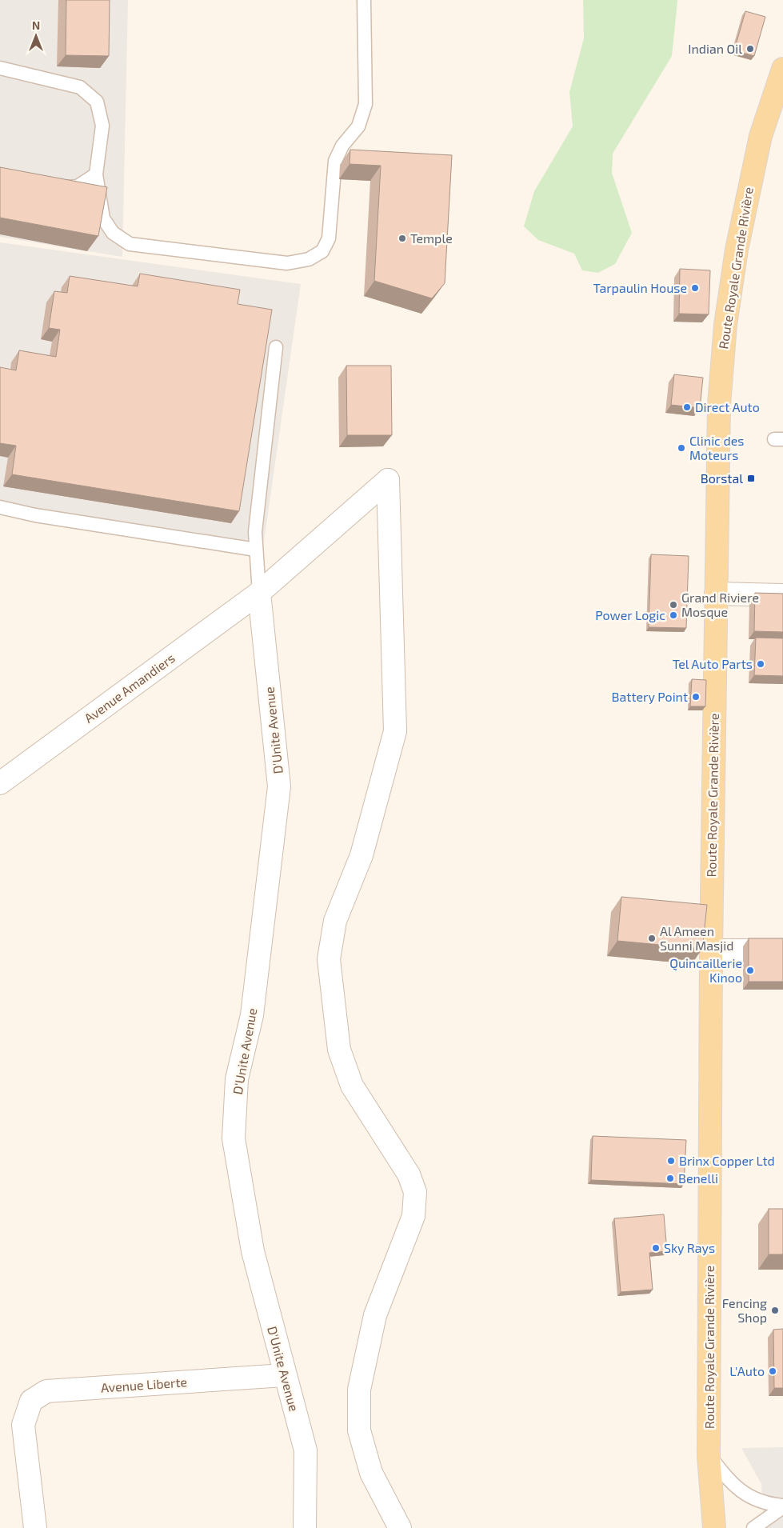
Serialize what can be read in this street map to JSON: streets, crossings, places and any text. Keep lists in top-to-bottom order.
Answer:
{
  "streets": {
    "main road": ["Route Royale Grande Rivière"],
    "street": ["Avenue Amandiers", "D'Unite Avenue", "Avenue Liberte"]
  },
  "crossings": [
    ["Avenue Amandiers", "D'Unite Avenue"],
    ["D'Unite Avenue", "Avenue Liberte"]
  ],
  "places": {
    "other": [
      "Indian Oil",
      "Temple",
      "Tarpaulin House",
      "Direct Auto",
      "Clinic des Moteurs",
      "Grand Riviere Mosque",
      "Power Logic",
      "Tel Auto Parts",
      "Battery Point",
      "Al Ameen Sunni Masjid",
      "Quincaillerie Kinoo",
      "Brinx Copper Ltd",
      "Benelli",
      "Sky Rays",
      "Fencing Shop",
      "L'Auto"
    ],
    "transit": ["Borstal"]
  },
  "north": "top"
}
